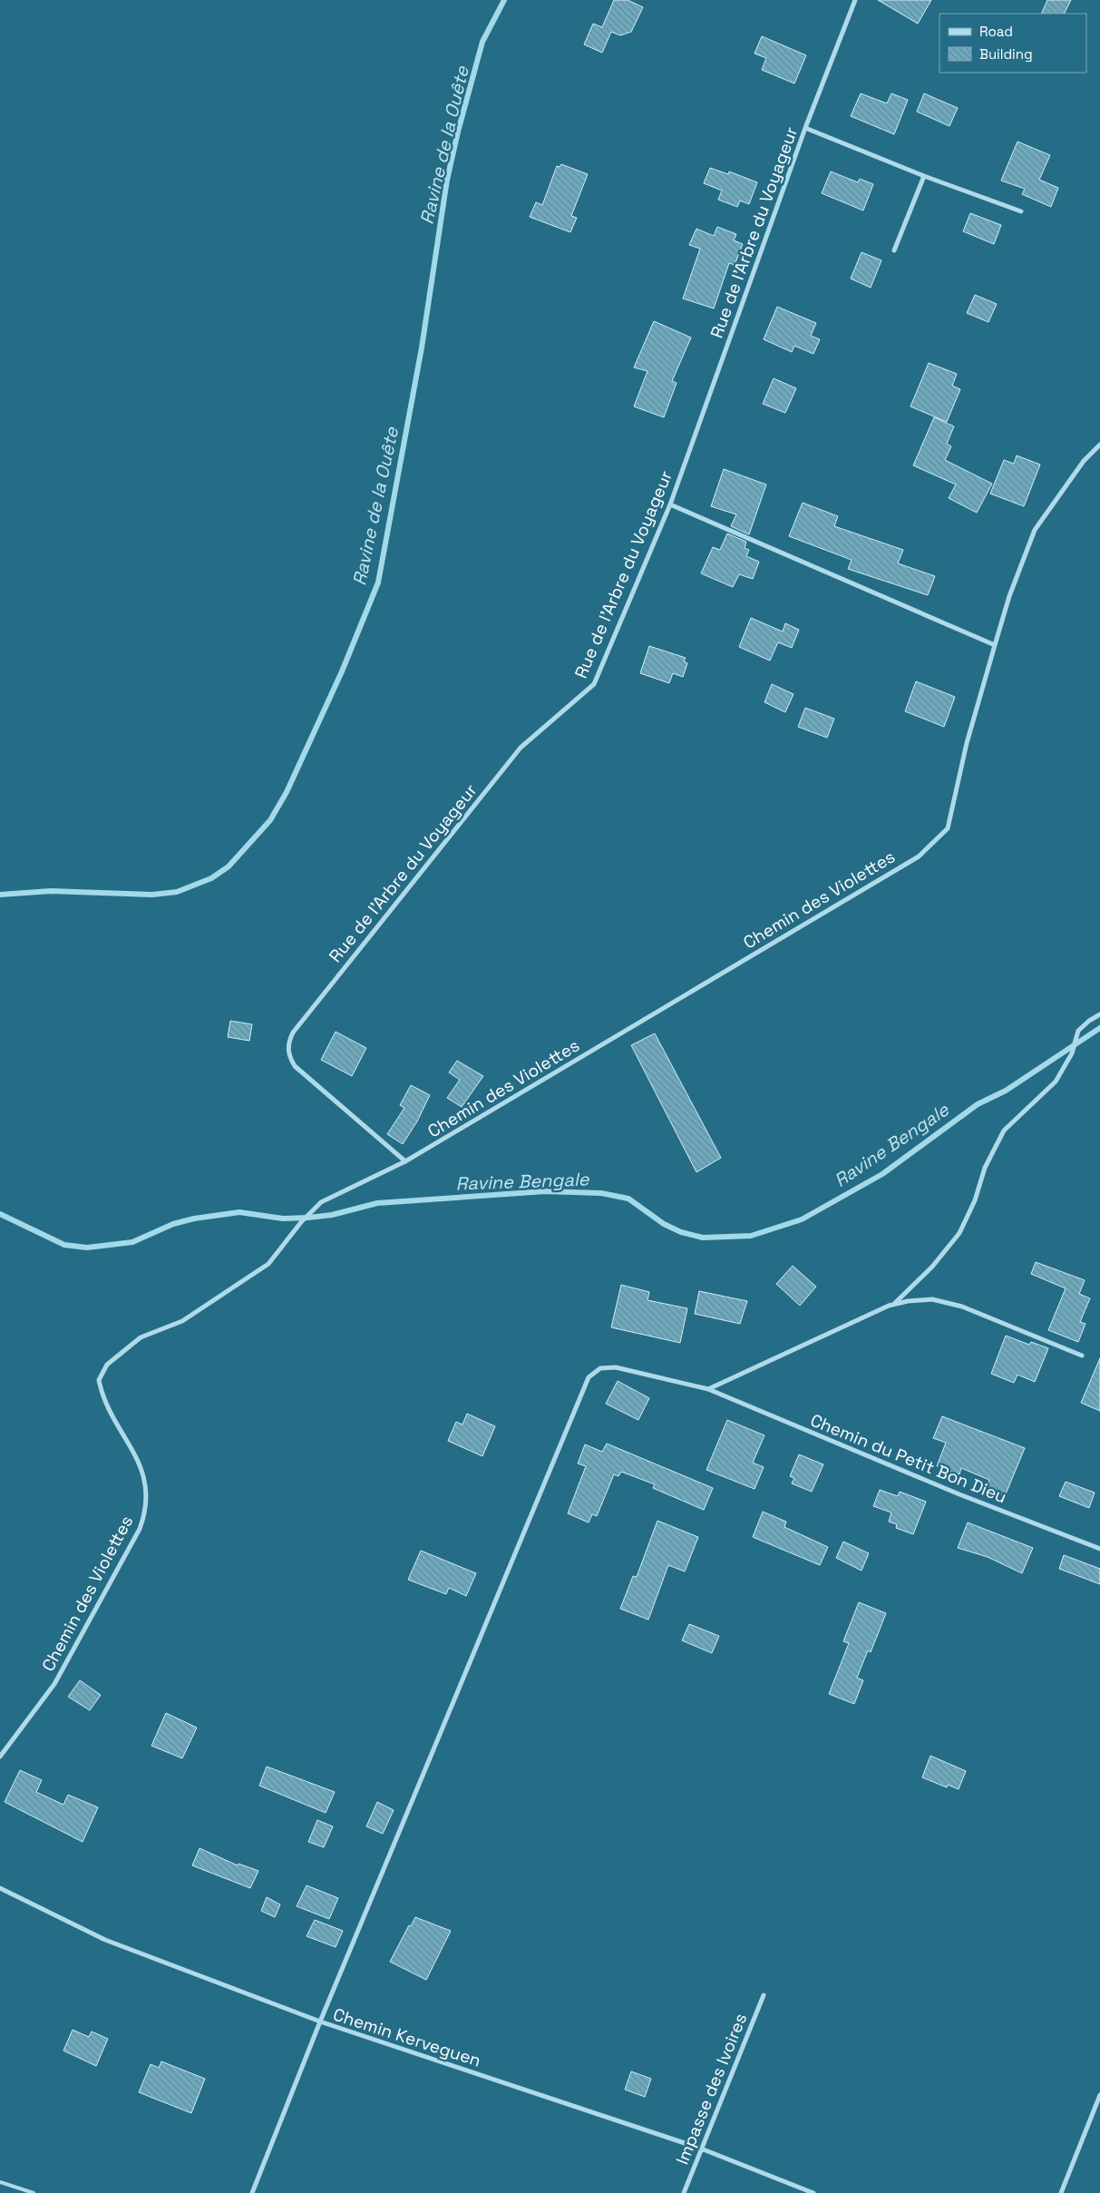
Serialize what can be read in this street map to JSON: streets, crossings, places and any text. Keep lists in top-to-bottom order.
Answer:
{
  "streets": {
    "street": [
      "Rue de l'Arbre du Voyageur",
      "Chemin des Violettes",
      "Chemin du Petit Bon Dieu",
      "Chemin Kerveguen",
      "Impasse des Ivoires"
    ]
  },
  "crossings": [
    ["Rue de l'Arbre du Voyageur", "Chemin des Violettes"],
    ["Chemin du Petit Bon Dieu", "Chemin Kerveguen"],
    ["Chemin Kerveguen", "Impasse des Ivoires"]
  ],
  "water": ["Ravine de la Ouête", "Ravine Bengale"],
  "legend": ["Road", "Building"]
}
